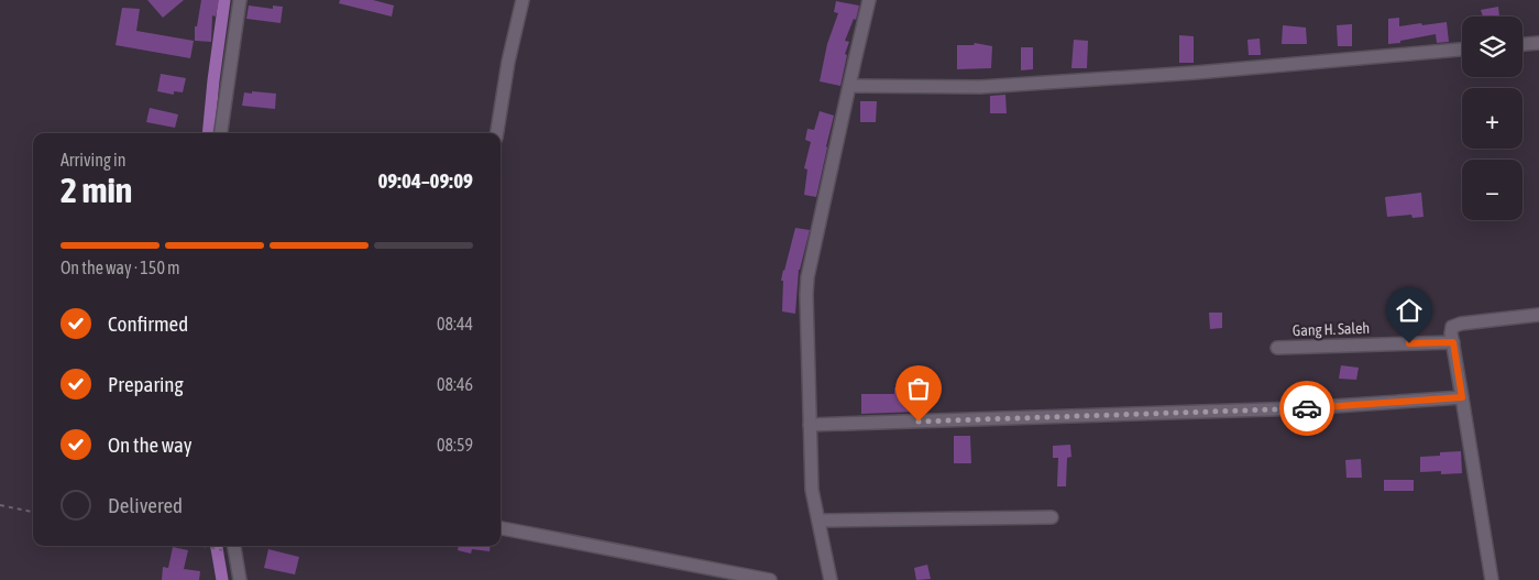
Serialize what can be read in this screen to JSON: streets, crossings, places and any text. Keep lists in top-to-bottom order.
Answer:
{
  "streets": {
    "street": ["Gang H. Saleh"]
  },
  "page": {
    "map_buttons": ["+", "−"],
    "heading": ["2 min", "Arriving in", "09:04–09:09"],
    "bar": "On the way · 150 m",
    "list": [
      ["Confirmed", "08:44"],
      ["Preparing", "08:46"],
      ["On the way", "08:59"],
      "Delivered"
    ]
  }
}
